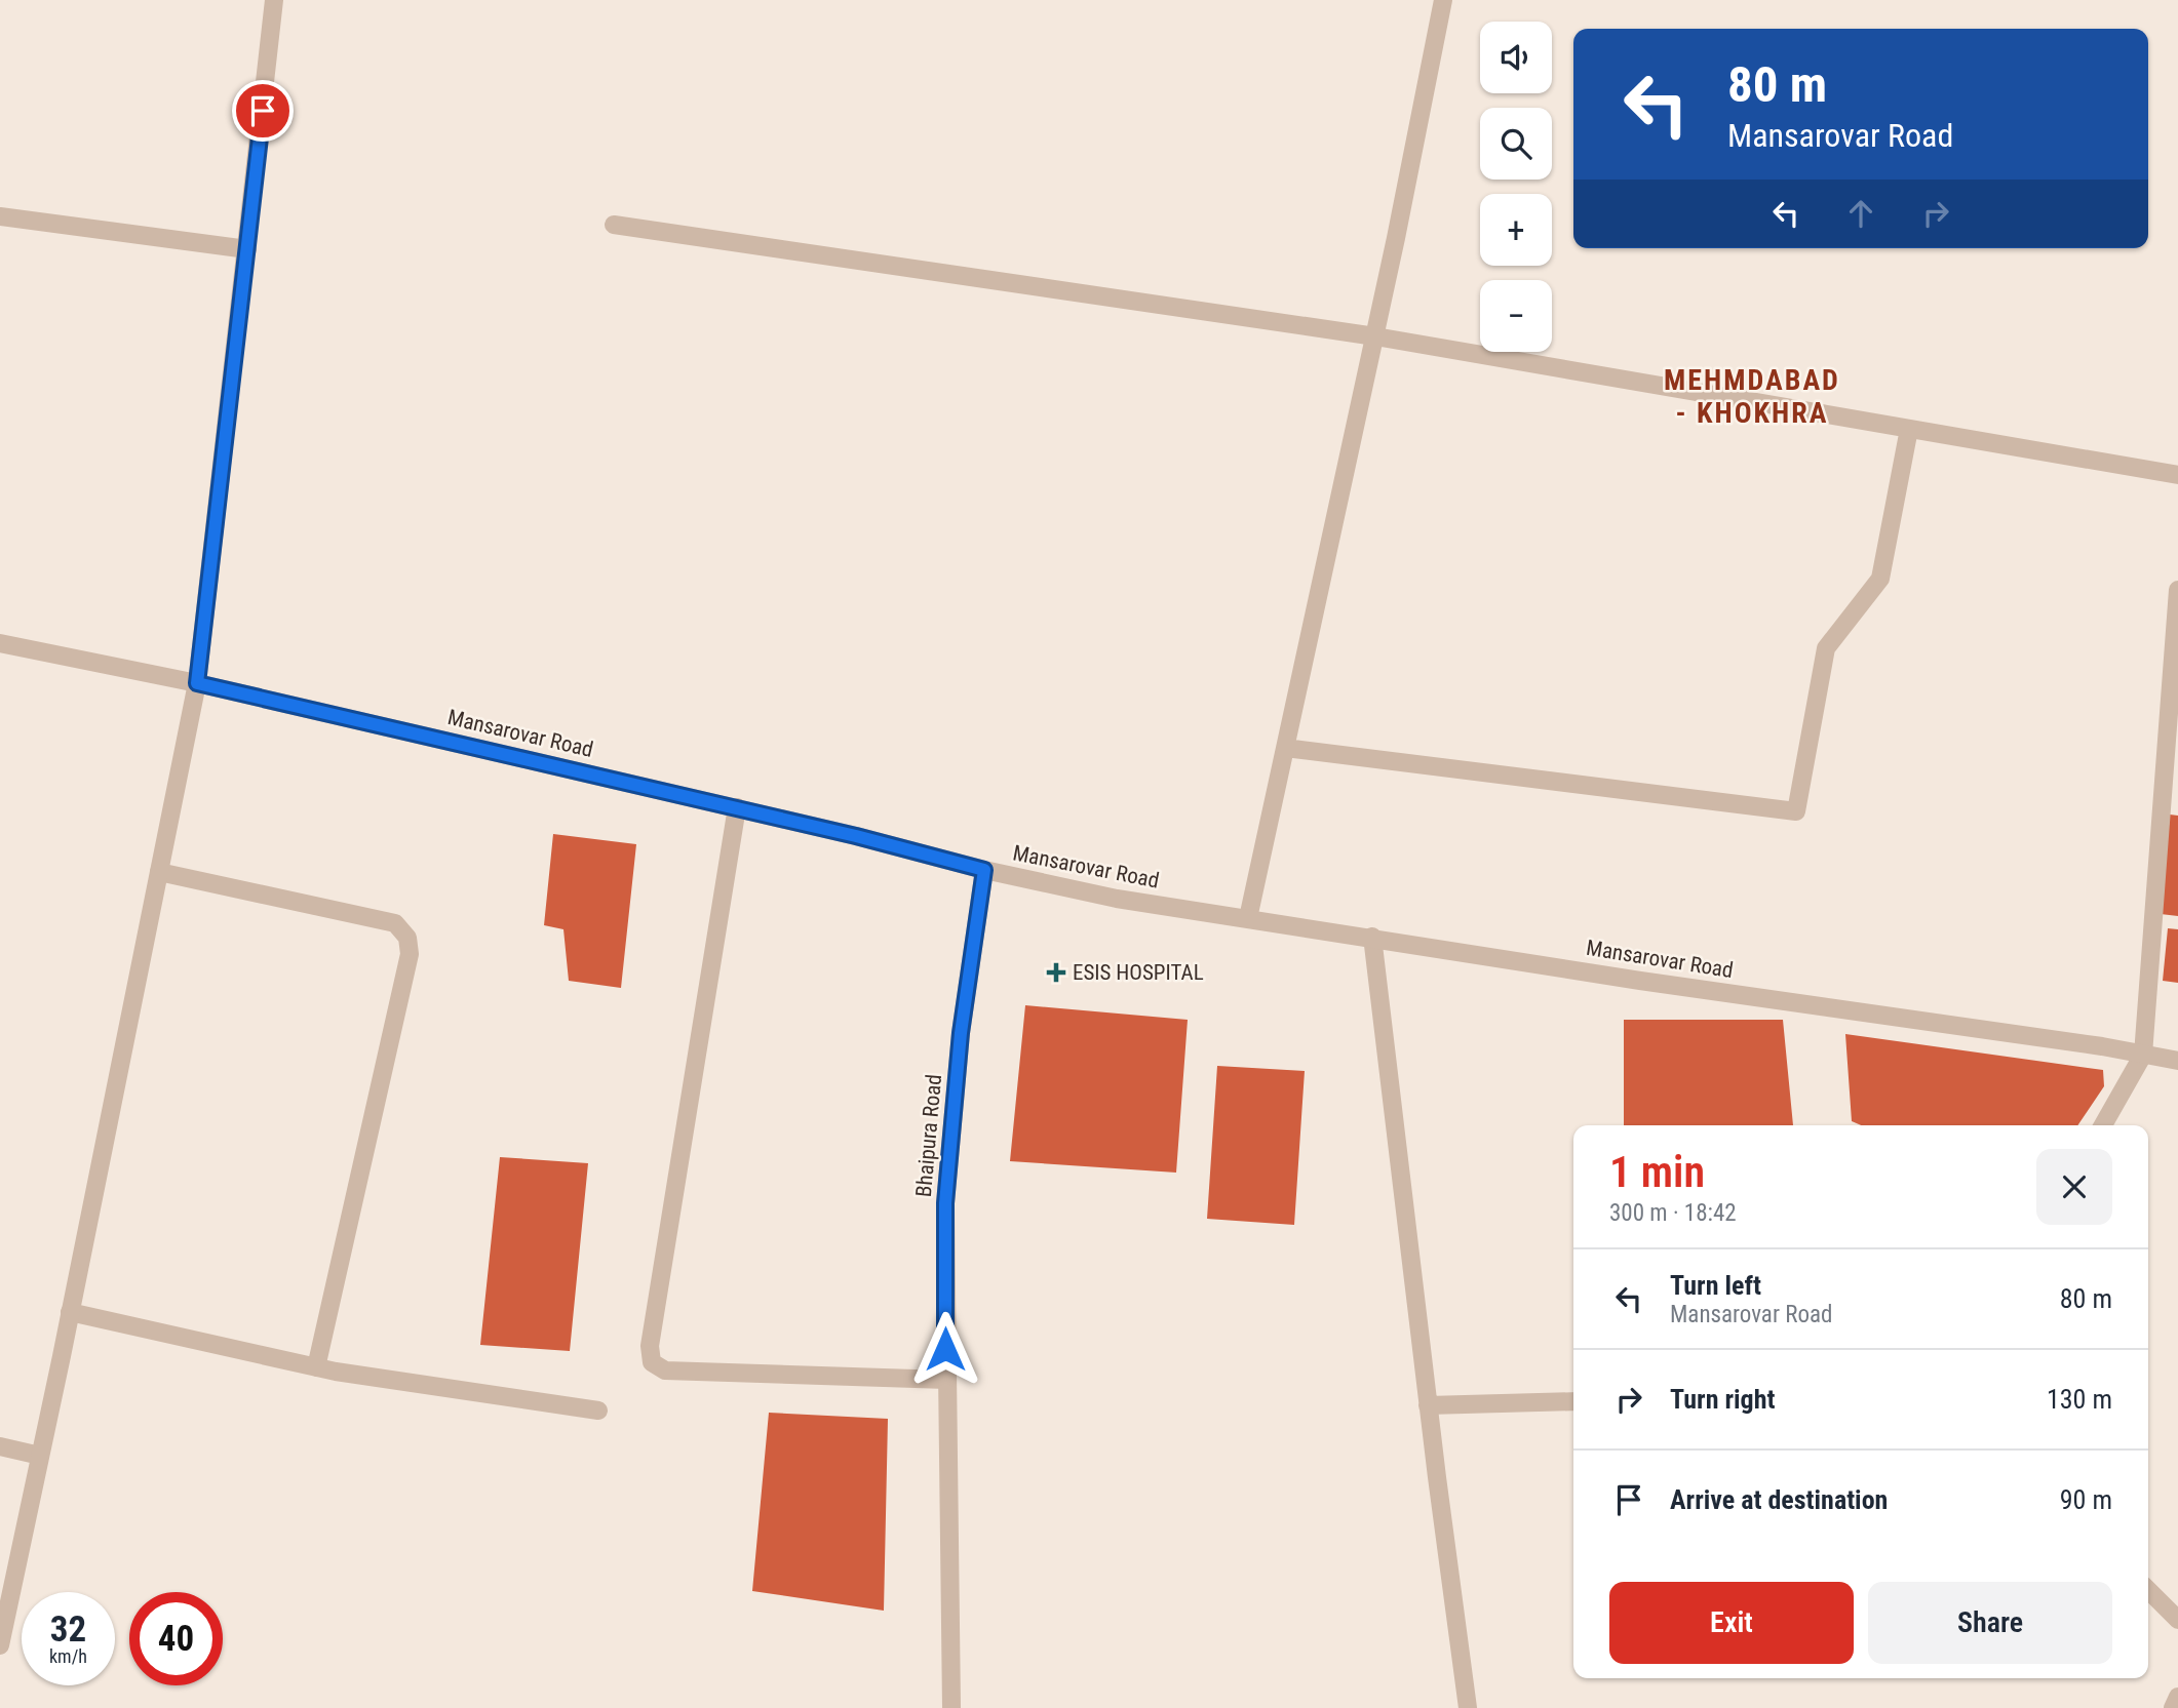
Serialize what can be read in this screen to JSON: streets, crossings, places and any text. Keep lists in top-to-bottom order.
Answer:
{
  "streets": {
    "street": ["Mansarovar Road", "Bhaipura Road"]
  },
  "crossings": [
    ["Mansarovar Road", "Bhaipura Road"]
  ],
  "districts": ["MEHMDABAD - KHOKHRA"],
  "places": {
    "health": ["ESIS HOSPITAL"]
  },
  "page": {
    "map_buttons": ["+", "−"],
    "turn": ["80 m", "Mansarovar Road"],
    "heading": ["1 min", "300 m · 18:42"],
    "list": [
      {
        "name": "Turn left",
        "note": "Mansarovar Road",
        "value": "80 m"
      },
      {
        "name": "Turn right",
        "value": "130 m"
      },
      {
        "name": "Arrive at destination",
        "value": "90 m"
      }
    ],
    "buttons": ["Exit", "Share"],
    "speed": "32 km/h",
    "limit": "40"
  }
}
